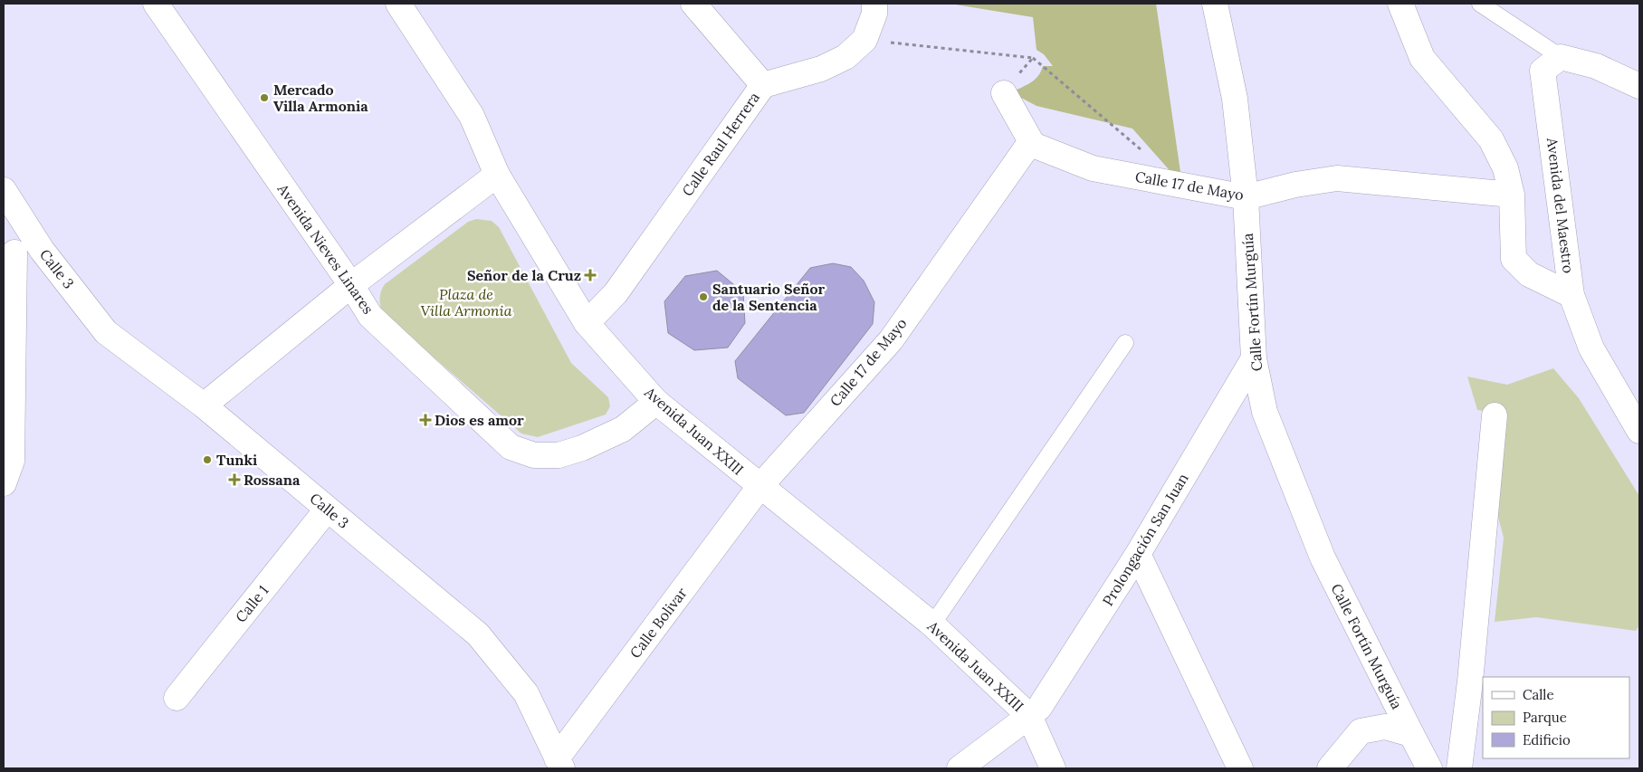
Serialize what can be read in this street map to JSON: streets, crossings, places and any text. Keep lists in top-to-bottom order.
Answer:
{
  "streets": {
    "street": [
      "Calle Raul Herrera",
      "Calle 17 de Mayo",
      "Avenida del Maestro",
      "Avenida Nieves Linares",
      "Calle 3",
      "Calle Fortín Murguía",
      "Avenida Juan XXIII",
      "Prolongación San Juan",
      "Calle 1",
      "Calle Bolivar"
    ]
  },
  "crossings": [
    ["Calle Raul Herrera", "Avenida Juan XXIII"],
    ["Calle 17 de Mayo", "Calle Fortín Murguía"],
    ["Calle 17 de Mayo", "Avenida Juan XXIII"],
    ["Calle 17 de Mayo", "Calle Bolivar"],
    ["Avenida Nieves Linares", "Avenida Juan XXIII"],
    ["Calle 3", "Calle 1"],
    ["Calle 3", "Calle Bolivar"],
    ["Calle Fortín Murguía", "Prolongación San Juan"],
    ["Avenida Juan XXIII", "Prolongación San Juan"],
    ["Avenida Juan XXIII", "Calle Bolivar"]
  ],
  "parks": ["Plaza de Villa Armonia"],
  "places": {
    "other": ["Mercado Villa Armonia", "Santuario Señor de la Sentencia", "Tunki"],
    "health": ["Señor de la Cruz", "Dios es amor", "Rossana"]
  },
  "legend": ["Calle", "Parque", "Edificio"]
}
